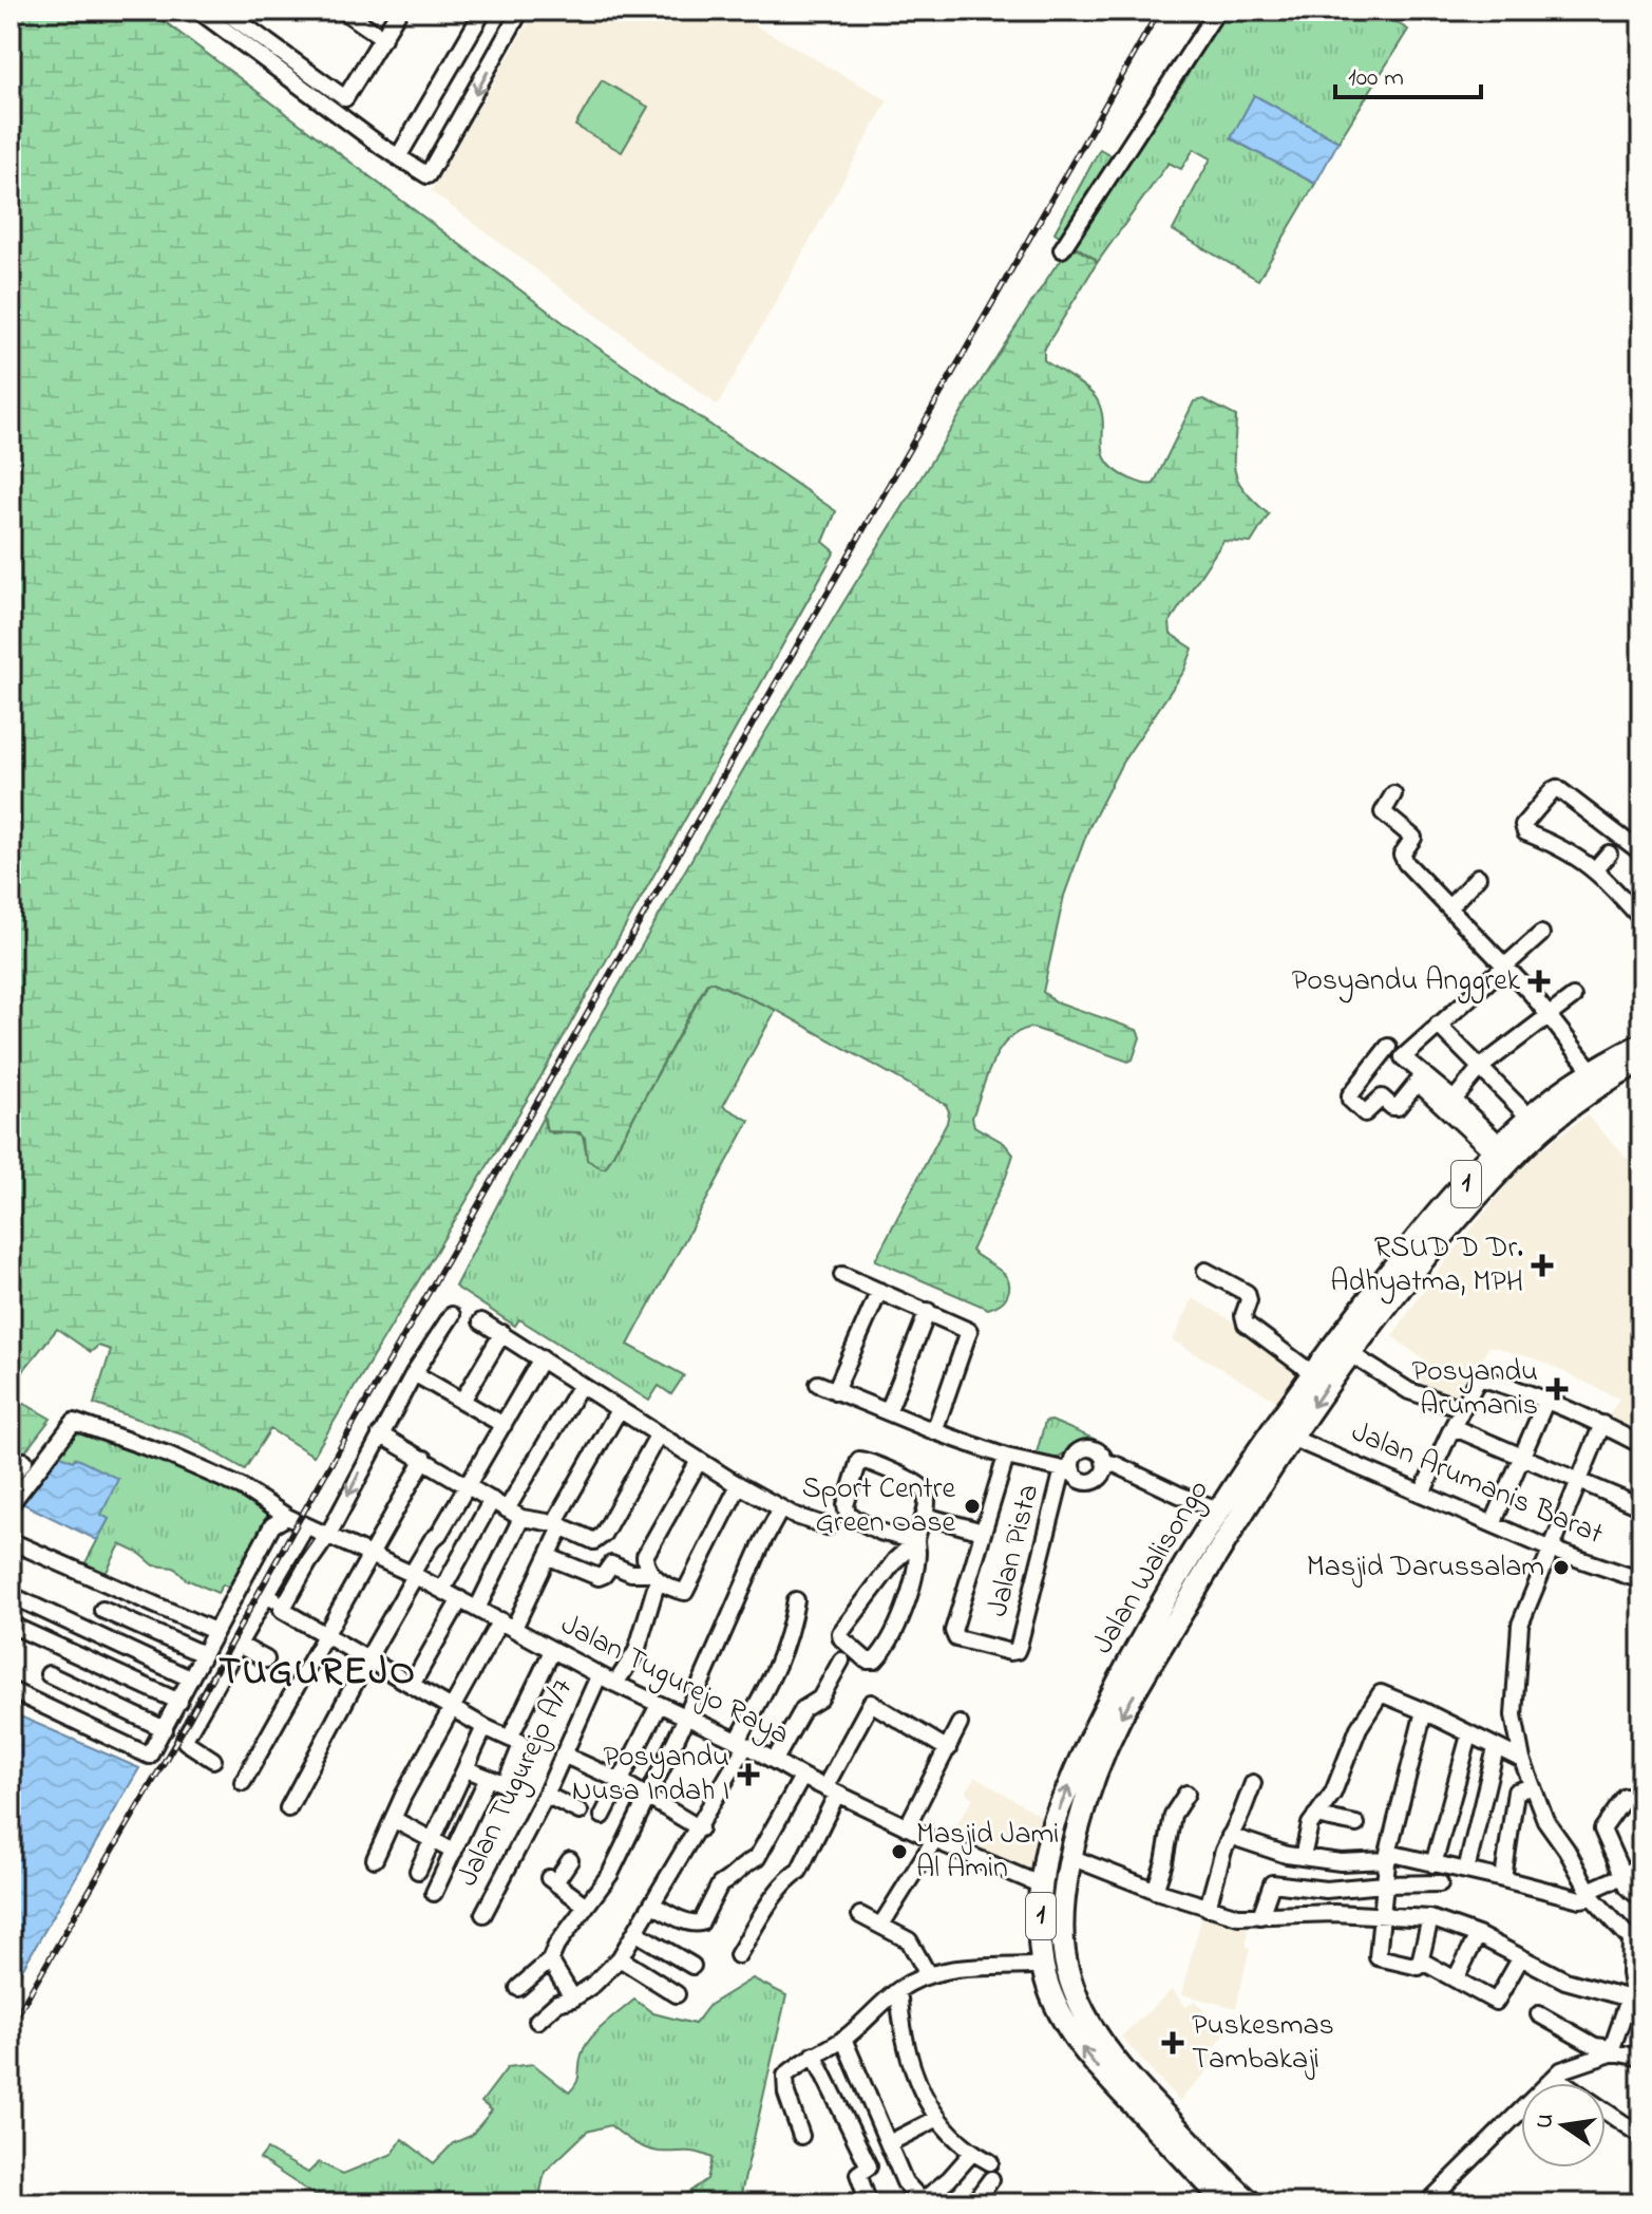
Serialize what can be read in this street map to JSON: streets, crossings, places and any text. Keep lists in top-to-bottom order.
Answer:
{
  "streets": {
    "highway": ["1", "Jalan Walisongo"],
    "street": [
      "Jalan Arumanis Barat",
      "Jalan Pista",
      "Jalan Tugurejo Raya",
      "Jalan Tugurejo A/7"
    ]
  },
  "crossings": [
    ["Jalan Arumanis Barat", "Jalan Walisongo"],
    ["Jalan Walisongo", "Jalan Tugurejo Raya"],
    ["Jalan Tugurejo Raya", "Jalan Tugurejo A/7"]
  ],
  "districts": ["TUGUREJO"],
  "places": {
    "health": [
      "Posyandu Anggrek",
      "RSUD D Dr. Adhyatma, MPH",
      "Posyandu Arumanis",
      "Posyandu Nusa Indah I",
      "Puskesmas Tambakaji"
    ],
    "other": ["Sport Centre Green Oase", "Masjid Darussalam", "Masjid Jami Al Amin"]
  },
  "scale_bar": "100 m",
  "north": "left"
}
